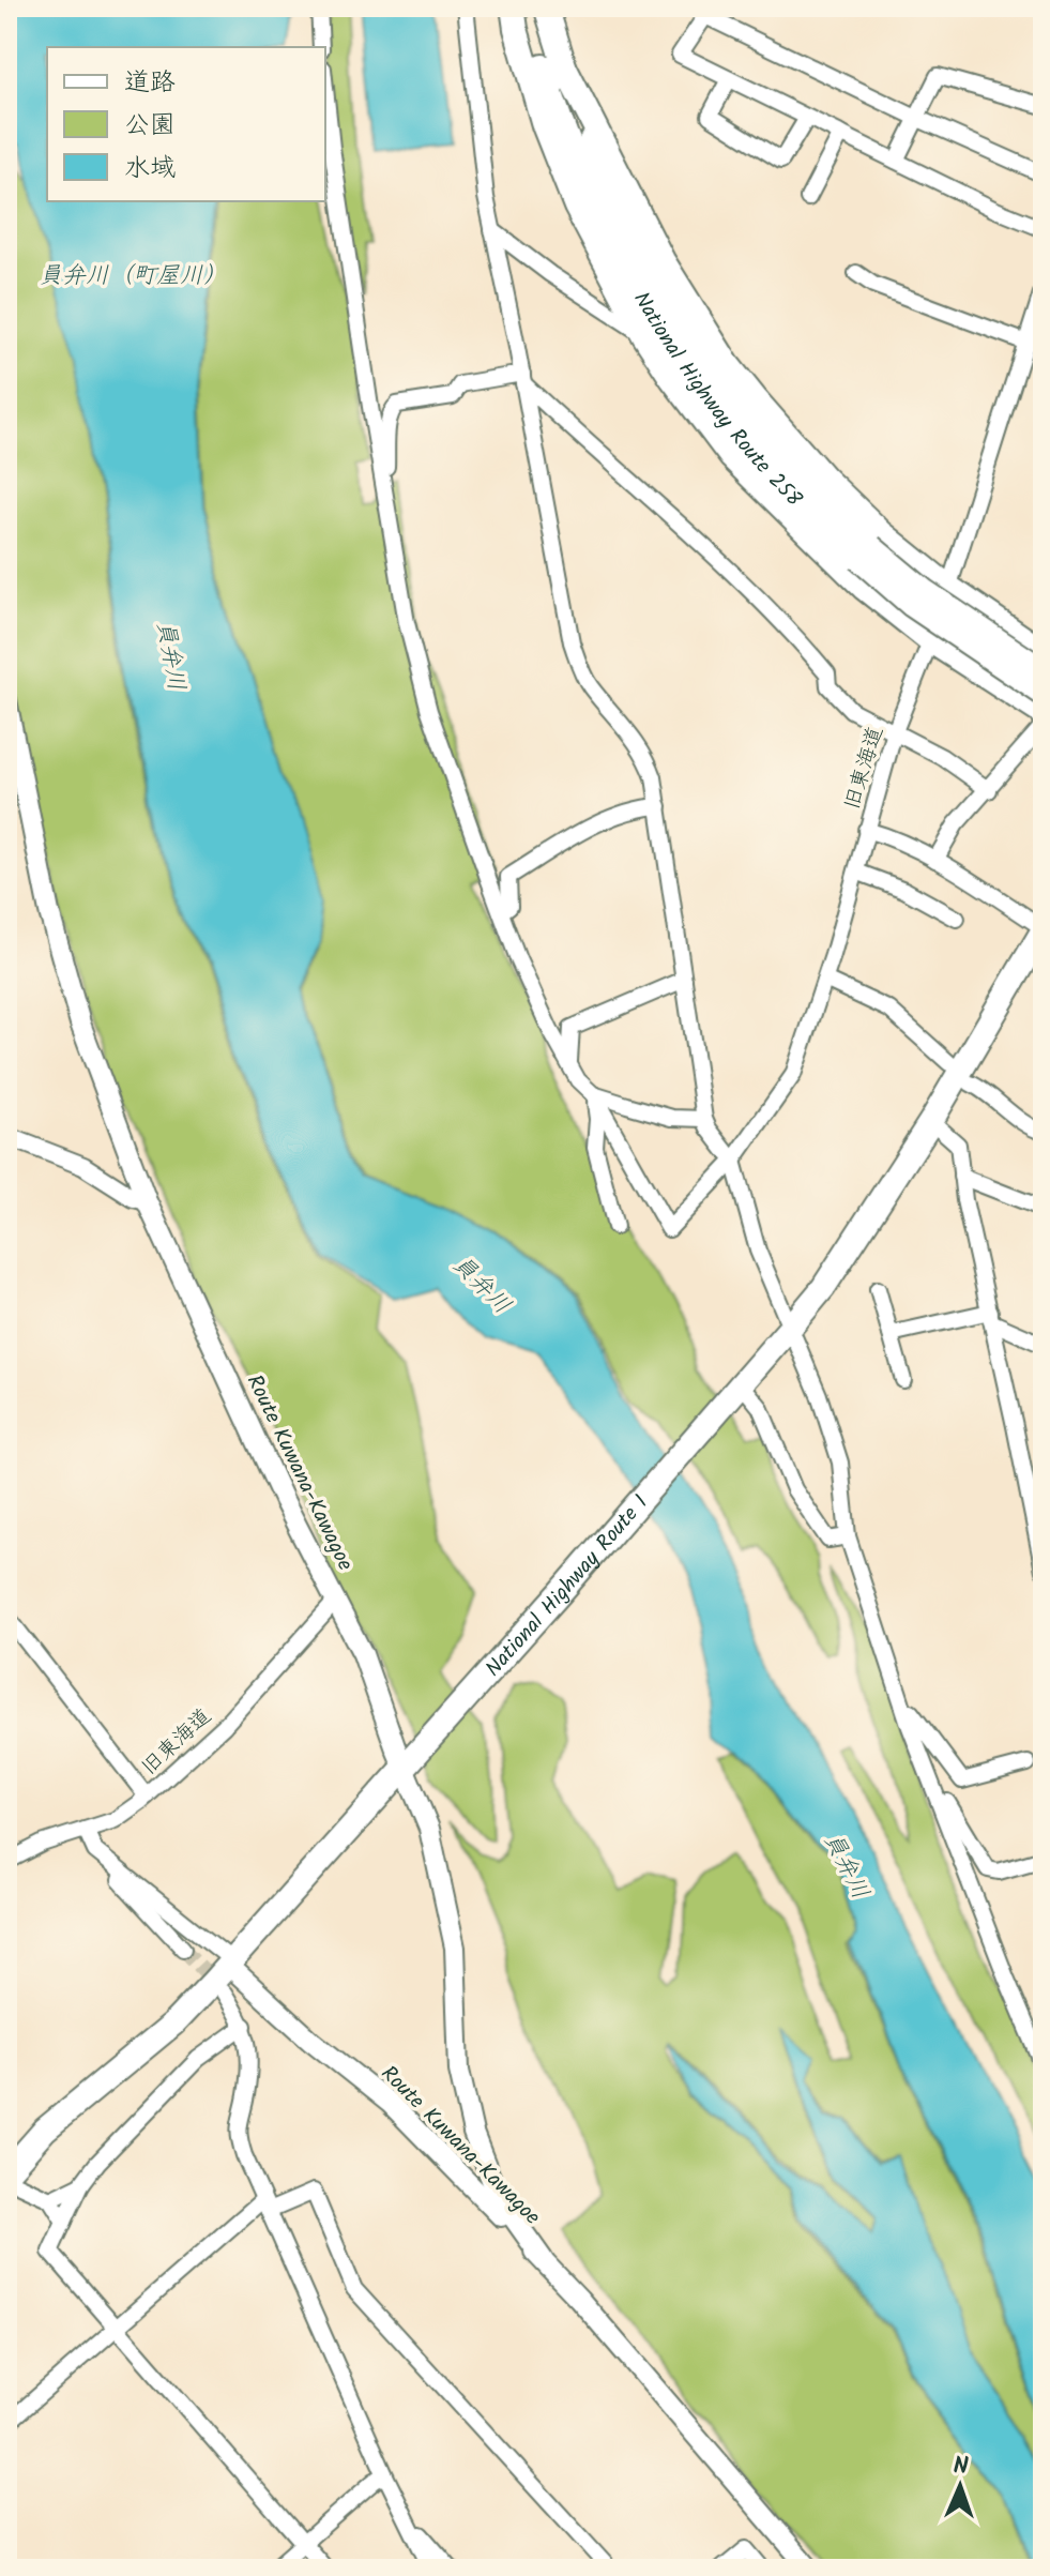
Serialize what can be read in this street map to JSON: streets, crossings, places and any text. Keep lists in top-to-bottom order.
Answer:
{
  "streets": {
    "highway": ["National Highway Route 258", "National Highway Route 1"],
    "main road": ["Route Kuwana-Kawagoe"],
    "street": ["旧東海道"]
  },
  "crossings": [
    ["旧東海道", "Route Kuwana-Kawagoe"],
    ["Route Kuwana-Kawagoe", "National Highway Route 1"]
  ],
  "water": ["員弁川（町屋川）", "員弁川"],
  "legend": ["道路", "公園", "水域"],
  "north": "top"
}
